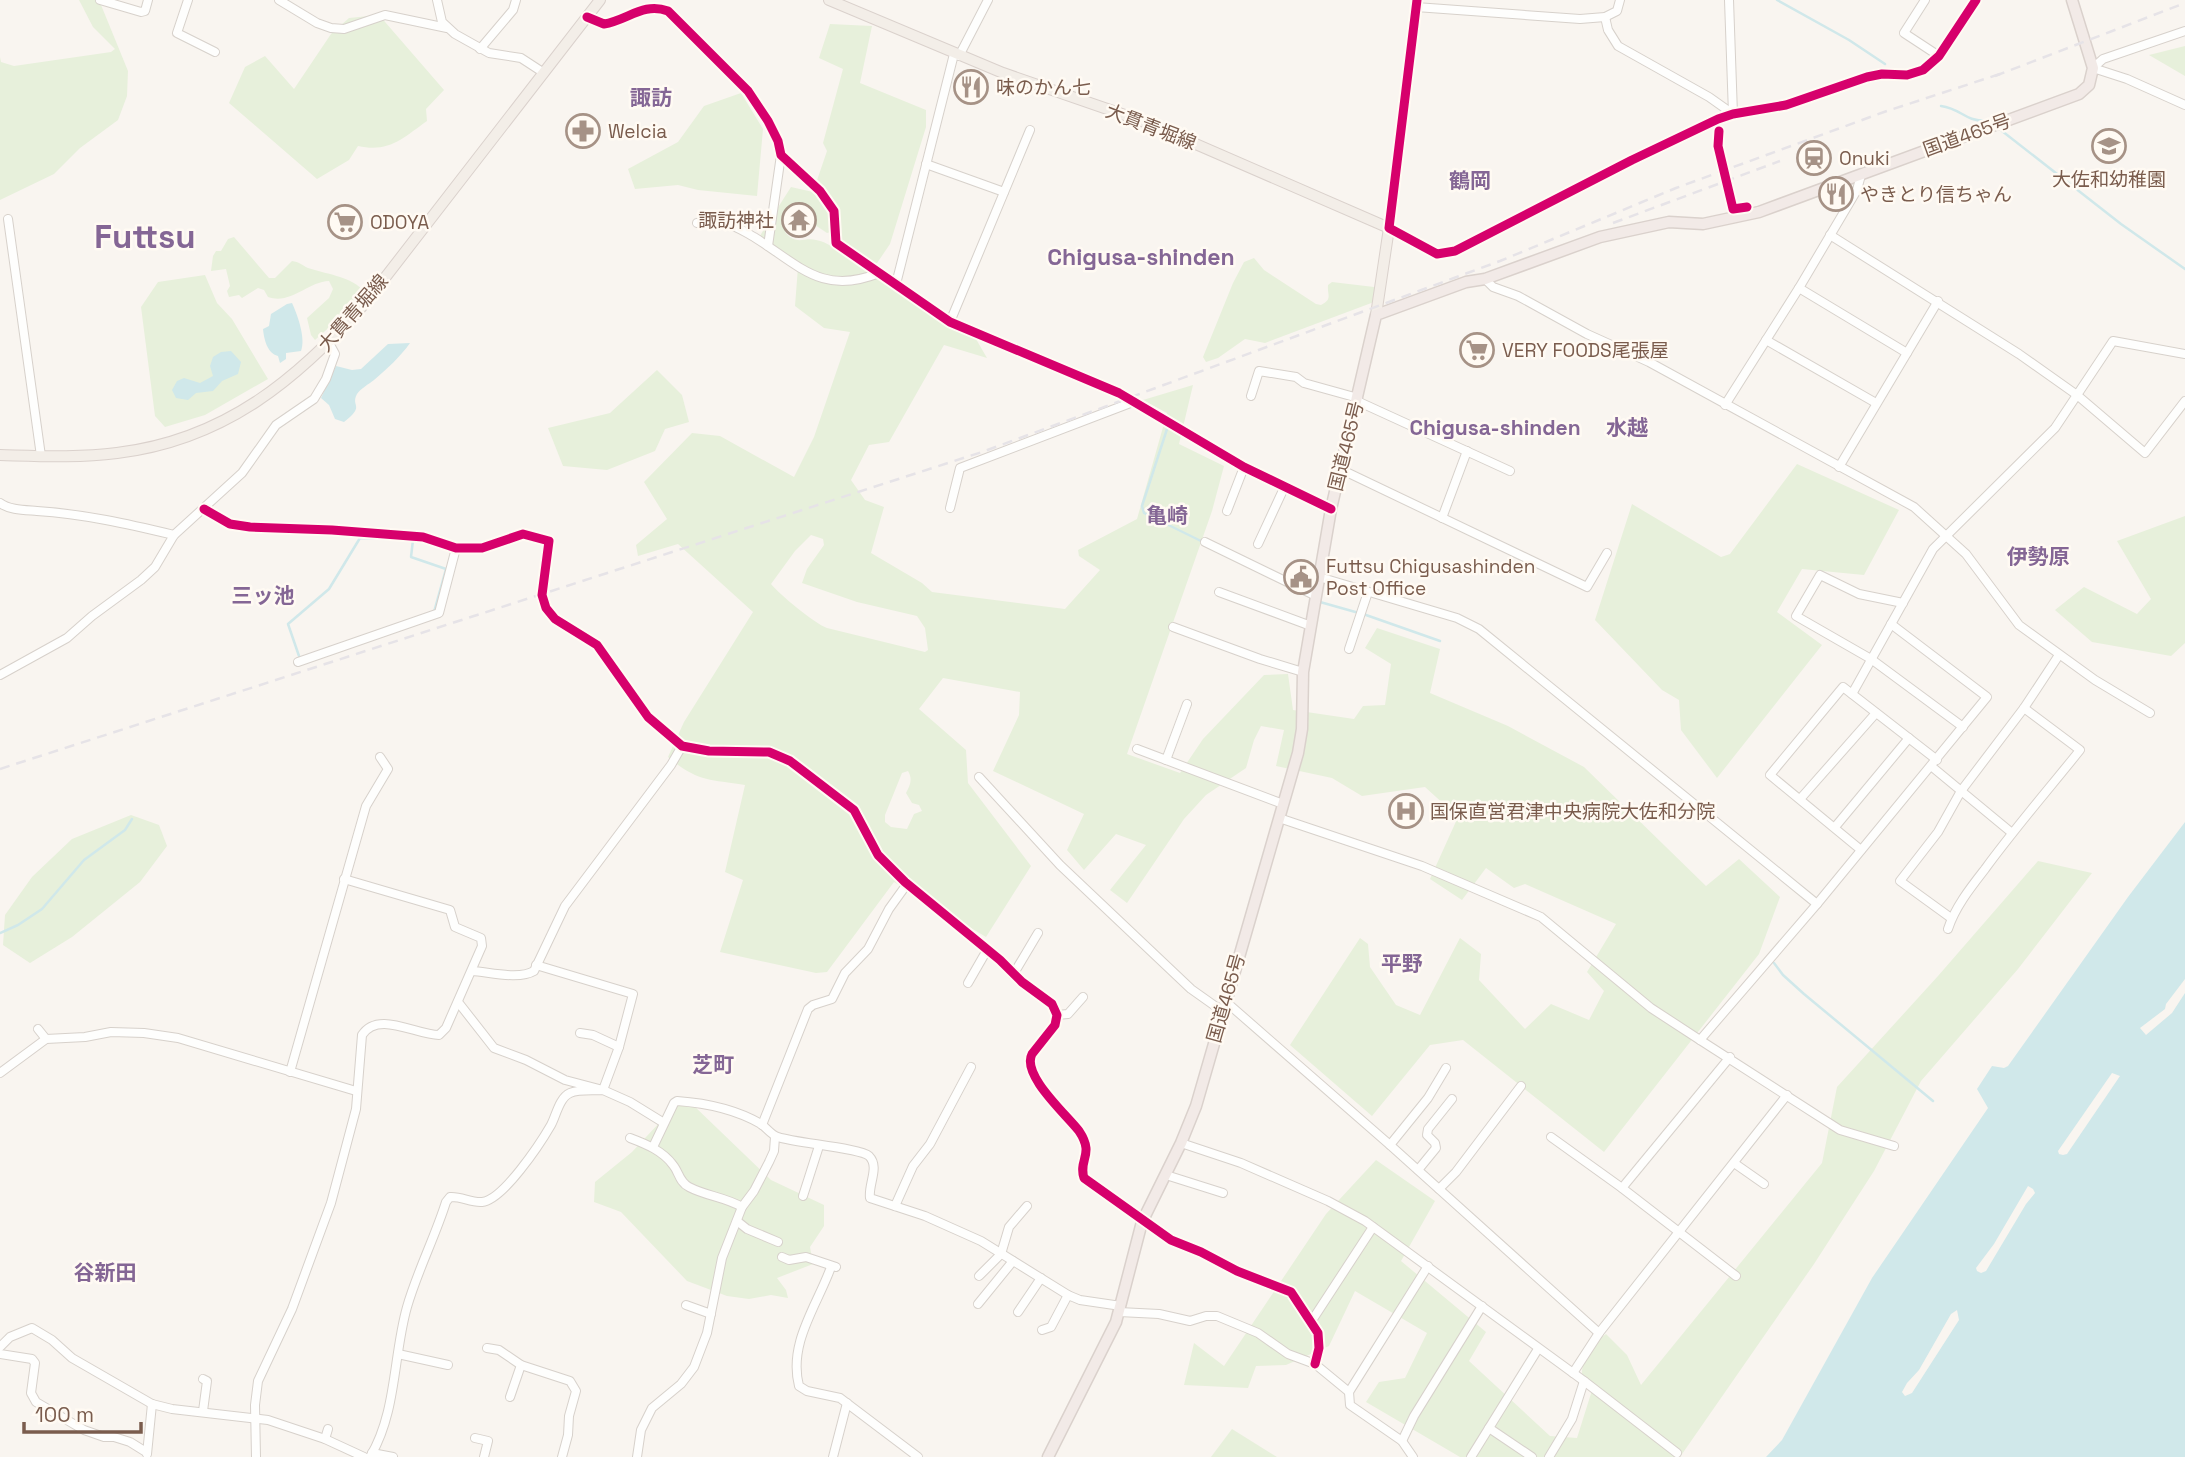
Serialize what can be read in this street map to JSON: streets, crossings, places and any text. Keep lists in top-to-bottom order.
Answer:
{
  "streets": {
    "highway": ["国道465号"],
    "main road": ["大貫青堀線"]
  },
  "districts": [
    "諏訪",
    "鶴岡",
    "Futtsu",
    "Chigusa-shinden",
    "Chigusa-shinden",
    "水越",
    "亀崎",
    "伊勢原",
    "三ッ池",
    "平野",
    "芝町",
    "谷新田"
  ],
  "places": {
    "restaurant": ["味のかん七", "やきとり信ちゃん"],
    "pharmacy": ["Welcia"],
    "school or university": ["大佐和幼稚園"],
    "station": ["Onuki"],
    "temple": ["諏訪神社"],
    "supermarket": ["ODOYA", "VERY FOODS尾張屋"],
    "public building": ["Futtsu Chigusashinden Post Office"],
    "hospital": ["国保直営君津中央病院大佐和分院"]
  },
  "scale_bar": "100 m"
}
